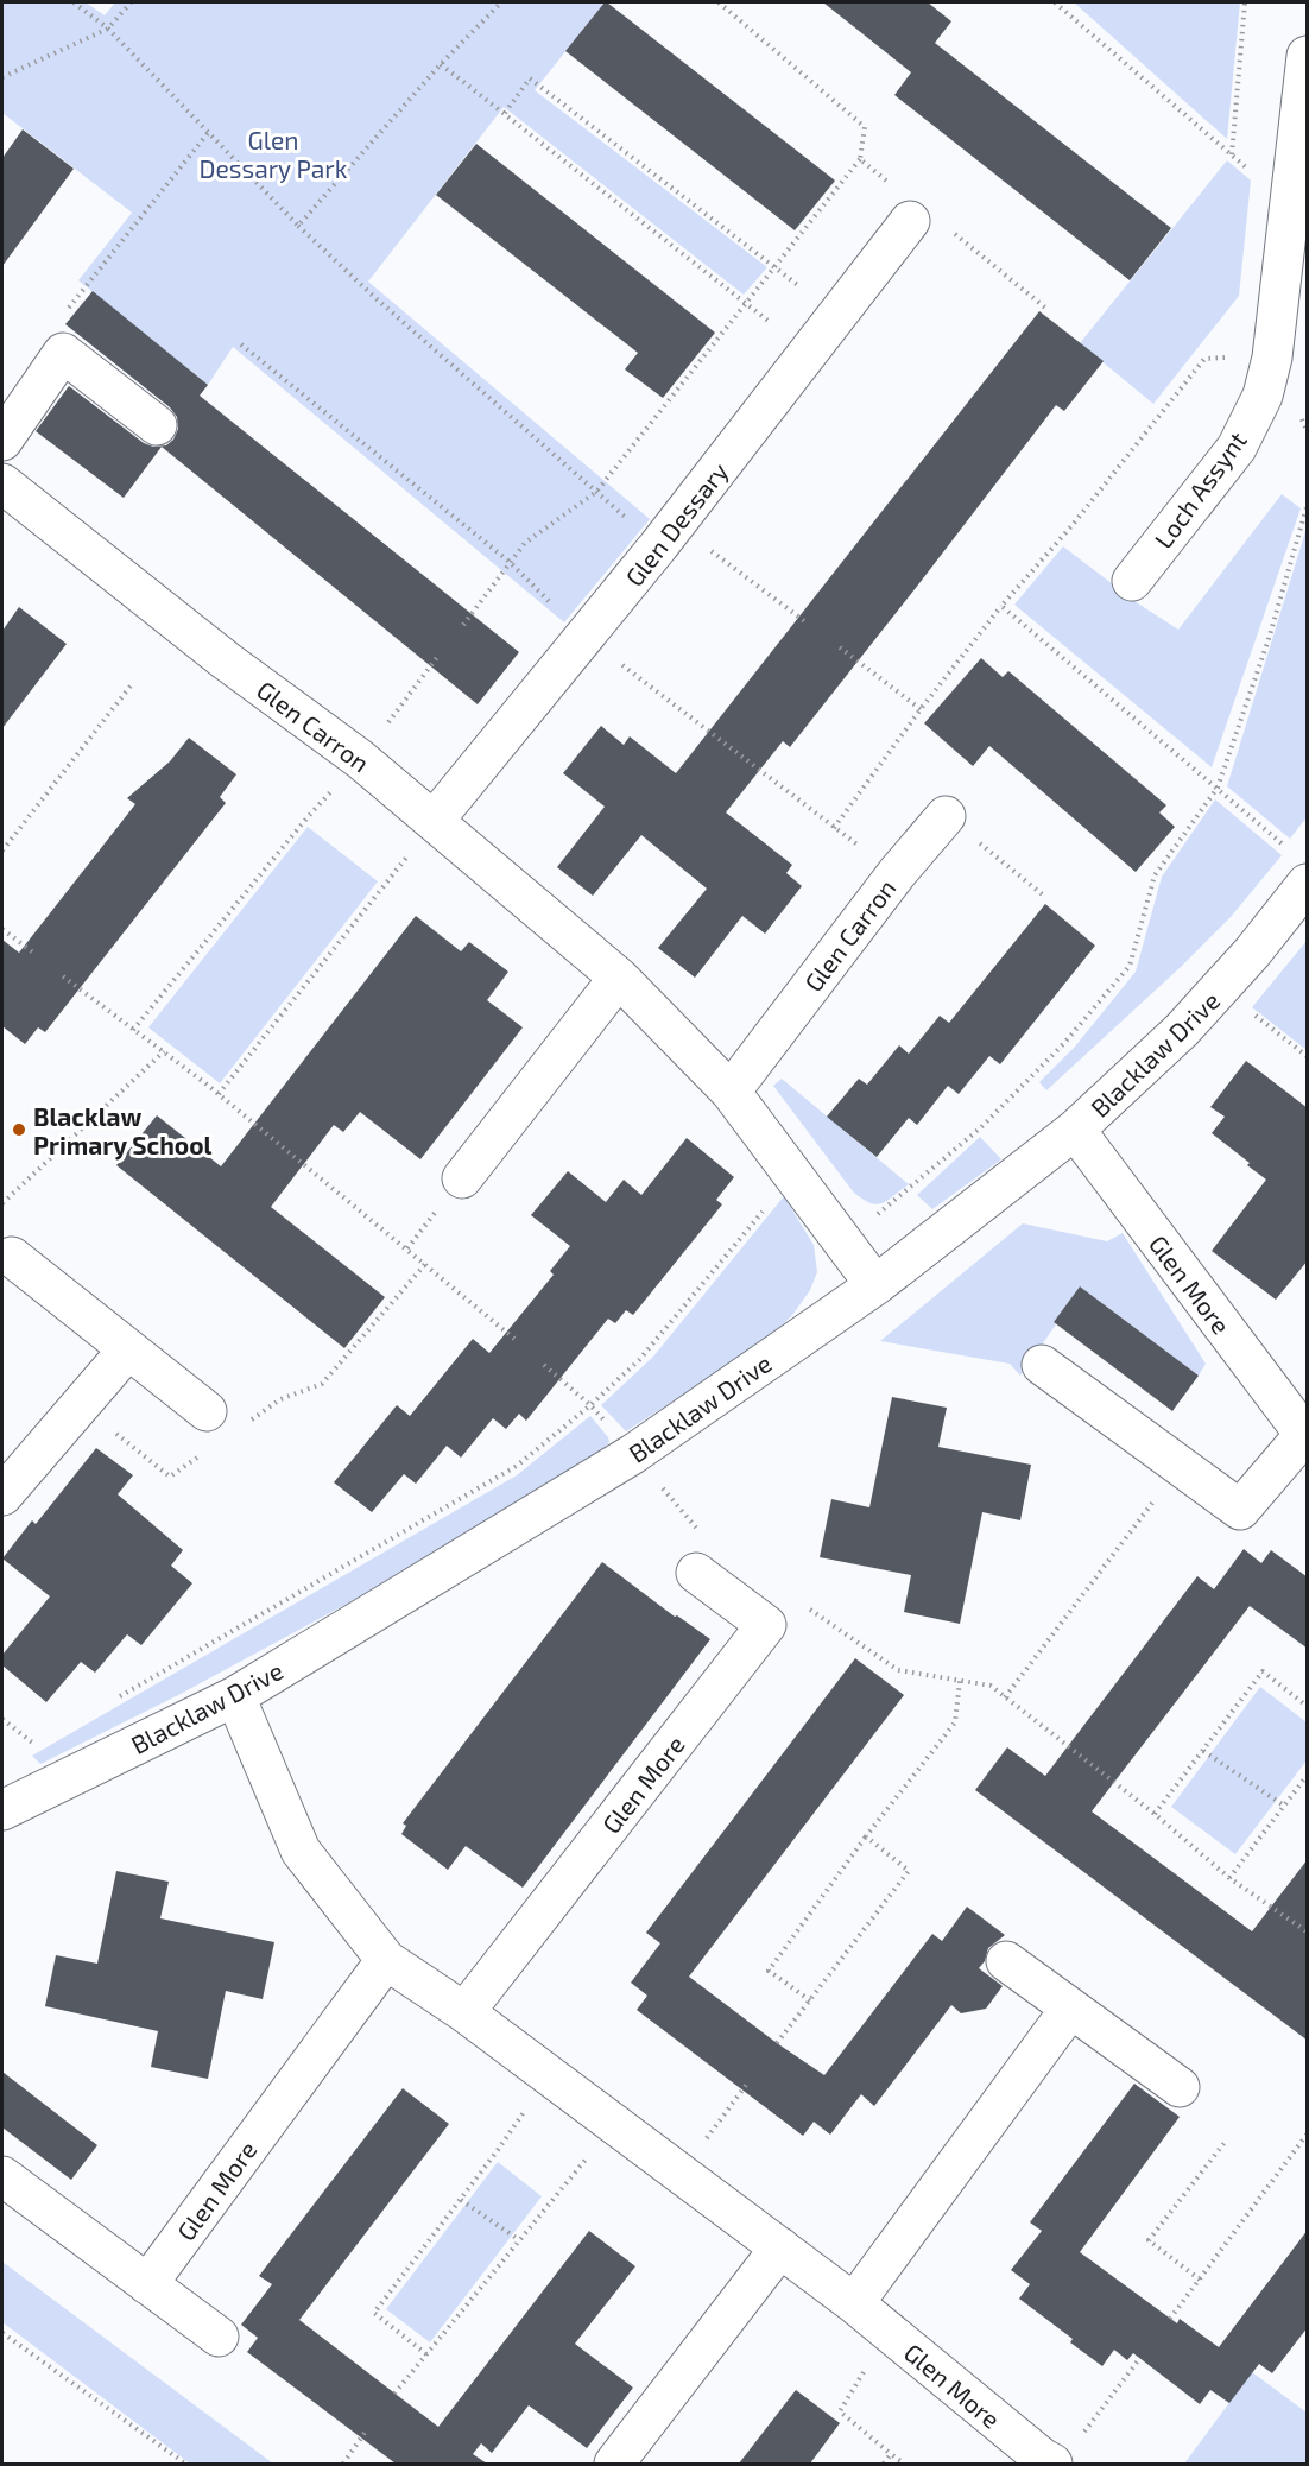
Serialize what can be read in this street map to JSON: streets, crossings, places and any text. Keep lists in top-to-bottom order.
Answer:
{
  "streets": {
    "street": [
      "Loch Assynt",
      "Glen Dessary",
      "Glen Carron",
      "Blacklaw Drive",
      "Glen More"
    ]
  },
  "crossings": [
    ["Glen Dessary", "Glen Carron"],
    ["Glen Carron", "Blacklaw Drive"],
    ["Blacklaw Drive", "Glen More"]
  ],
  "parks": ["Glen Dessary Park"],
  "places": ["Blacklaw Primary School"]
}
